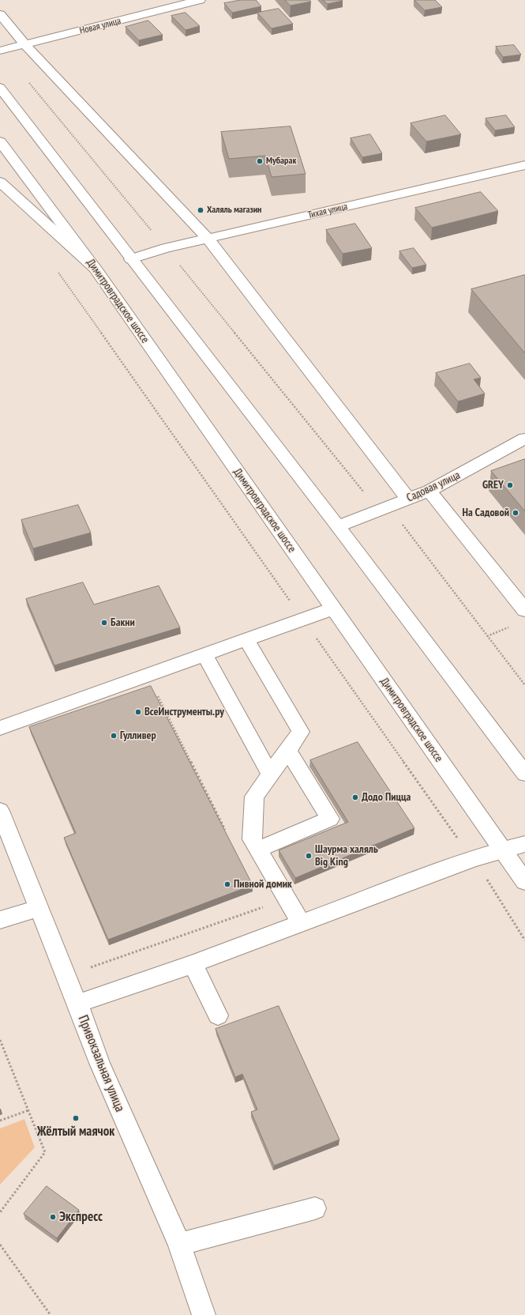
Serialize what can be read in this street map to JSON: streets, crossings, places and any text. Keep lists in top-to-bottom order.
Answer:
{
  "streets": {
    "main road": [
      "Новая улица",
      "Тихая улица",
      "Димитровградское шоссе",
      "Садовая улица",
      "Привокзальная улица"
    ]
  },
  "places": [
    "Мубарак",
    "Халяль магазин",
    "GREY",
    "На Садовой",
    "Бакни",
    "ВсеИнструменты.ру",
    "Гулливер",
    "Додо Пицца",
    "Шаурма халяль Big King",
    "Пивной домик",
    "Жёлтый маячок",
    "Экспресс"
  ]
}
